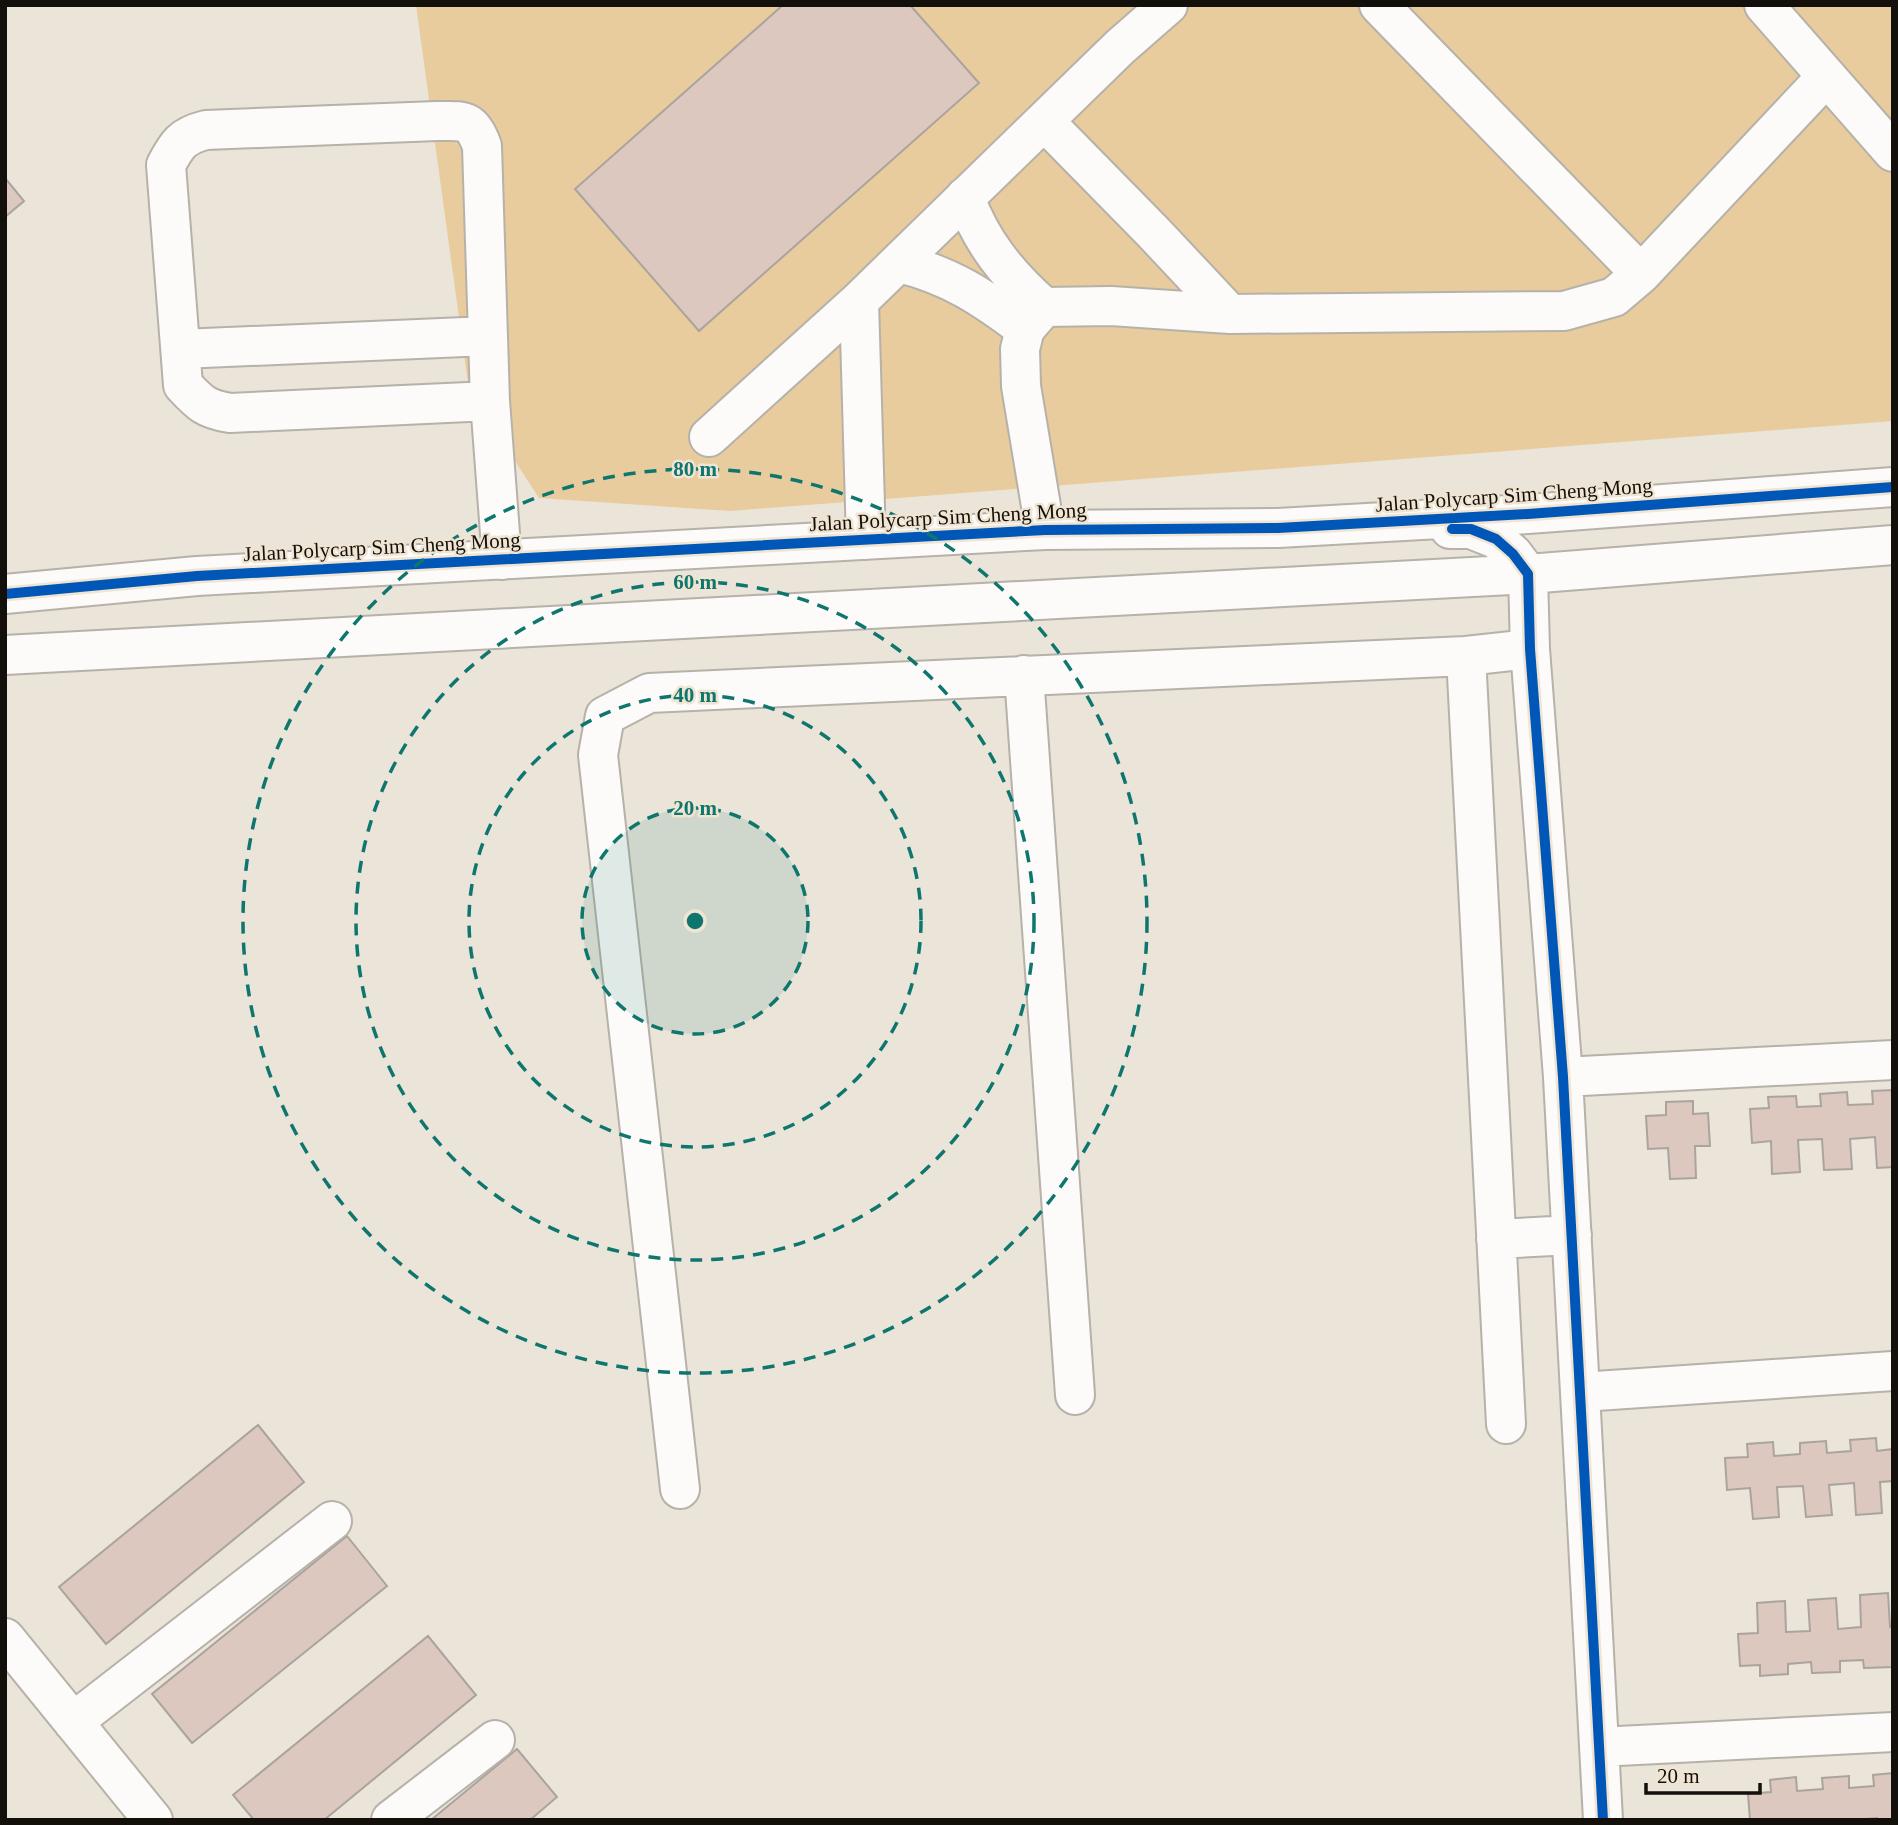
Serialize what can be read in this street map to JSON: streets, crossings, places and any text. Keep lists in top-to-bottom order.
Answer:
{
  "streets": {
    "street": ["Jalan Polycarp Sim Cheng Mong"]
  },
  "scale_bar": "20 m",
  "rings": [
    "80 m",
    "60 m",
    "40 m",
    "20 m"
  ]
}
